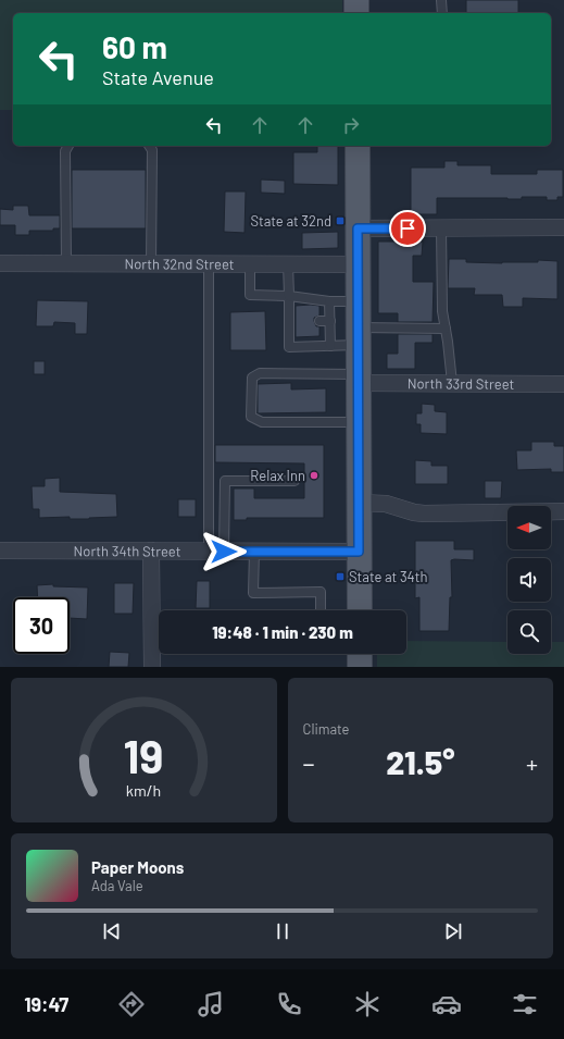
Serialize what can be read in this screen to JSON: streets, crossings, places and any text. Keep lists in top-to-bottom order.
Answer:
{
  "streets": {
    "street": ["North 32nd Street", "North 33rd Street", "North 34th Street"]
  },
  "places": {
    "transit": ["State at 32nd", "State at 34th"],
    "other": ["Relax Inn"]
  },
  "north": "left",
  "page": {
    "turn": ["60 m", "State Avenue"],
    "limit": "30",
    "trip": "19:48 · 1 min · 230 m",
    "tile": "Climate",
    "heat": ["−", "21.5°", "+"],
    "song": ["Paper Moons", "Ada Vale"],
    "tabs": "19:47",
    "gauge": ["19", "km/h"]
  }
}
